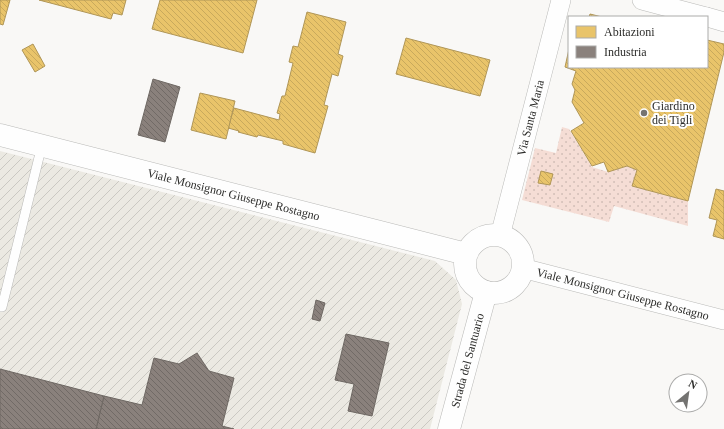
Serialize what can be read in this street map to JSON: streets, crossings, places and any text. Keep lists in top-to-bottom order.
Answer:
{
  "streets": {
    "street": ["Via Santa Maria", "Viale Monsignor Giuseppe Rostagno", "Strada del Santuario"]
  },
  "crossings": [
    ["Via Santa Maria", "Viale Monsignor Giuseppe Rostagno"],
    ["Via Santa Maria", "Strada del Santuario"],
    ["Viale Monsignor Giuseppe Rostagno", "Strada del Santuario"]
  ],
  "places": ["Giardino dei Tigli"],
  "legend": ["Abitazioni", "Industria"],
  "north": "top right"
}
